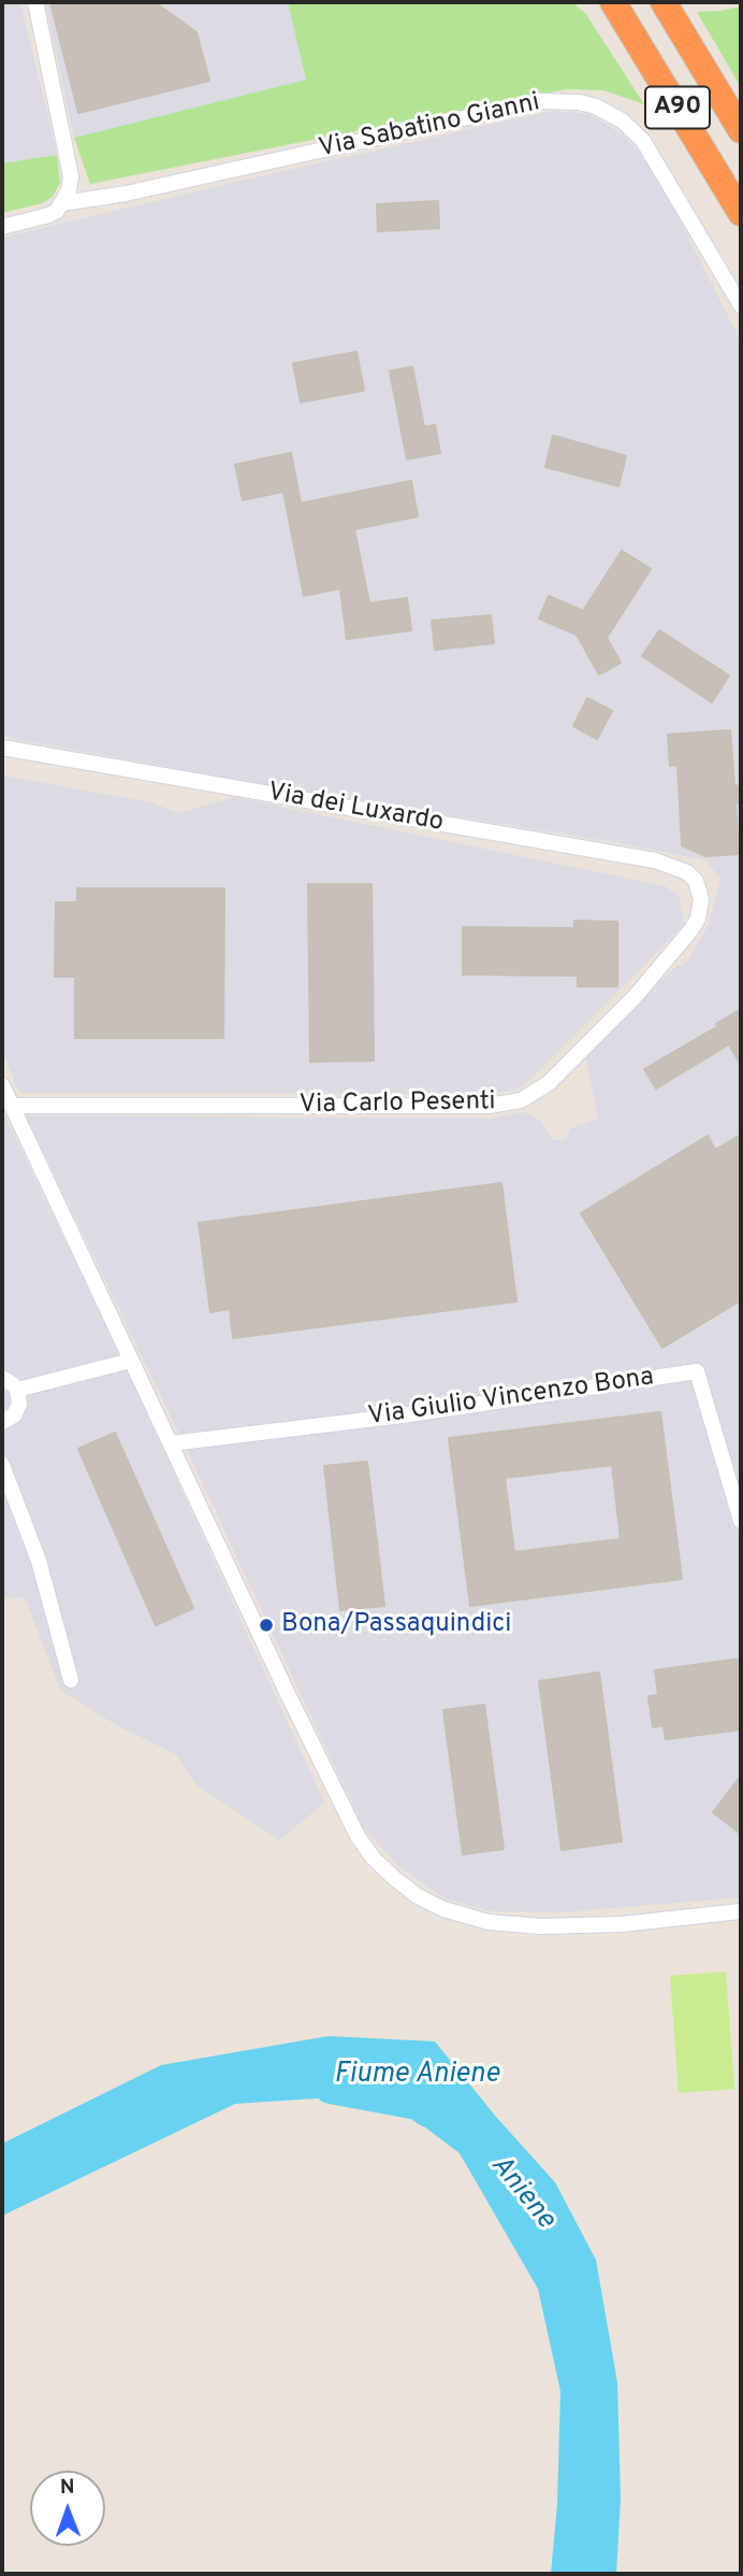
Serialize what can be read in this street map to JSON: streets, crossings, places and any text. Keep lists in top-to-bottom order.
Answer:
{
  "streets": {
    "highway": ["A90"],
    "street": [
      "Via Sabatino Gianni",
      "Via dei Luxardo",
      "Via Carlo Pesenti",
      "Via Giulio Vincenzo Bona"
    ]
  },
  "crossings": [
    ["Via dei Luxardo", "Via Carlo Pesenti"]
  ],
  "water": ["Fiume Aniene", "Aniene"],
  "places": ["Bona/Passaquindici"],
  "north": "top"
}
